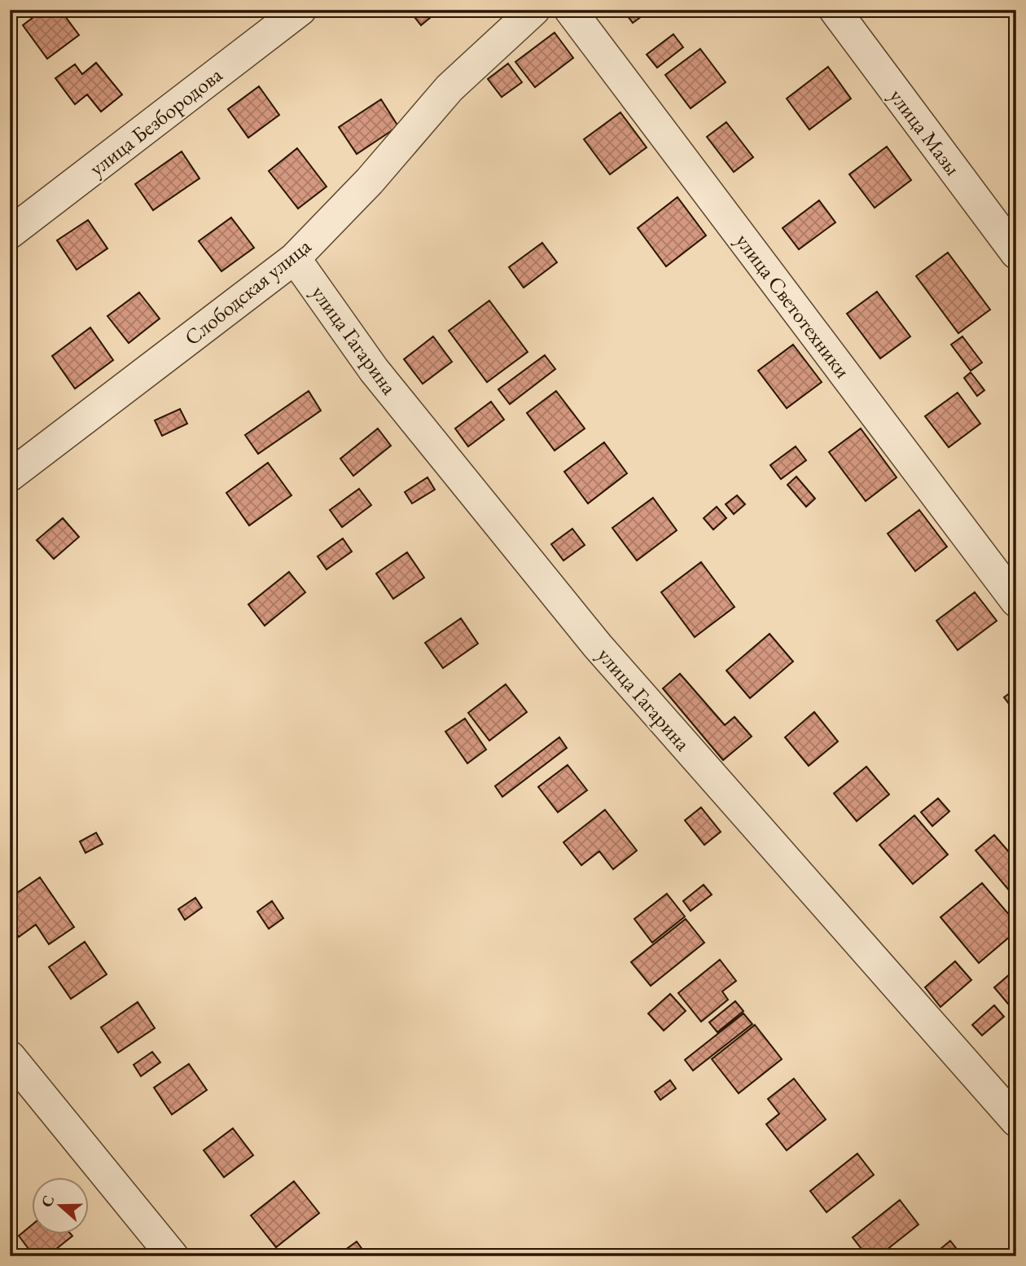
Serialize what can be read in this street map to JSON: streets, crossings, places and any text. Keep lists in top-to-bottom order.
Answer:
{
  "streets": {
    "street": [
      "улица Безбородова",
      "улица Мазы",
      "Слободская улица",
      "улица Светотехники",
      "улица Гагарина"
    ]
  },
  "crossings": [
    ["Слободская улица", "улица Гагарина"]
  ],
  "north": "left"
}
